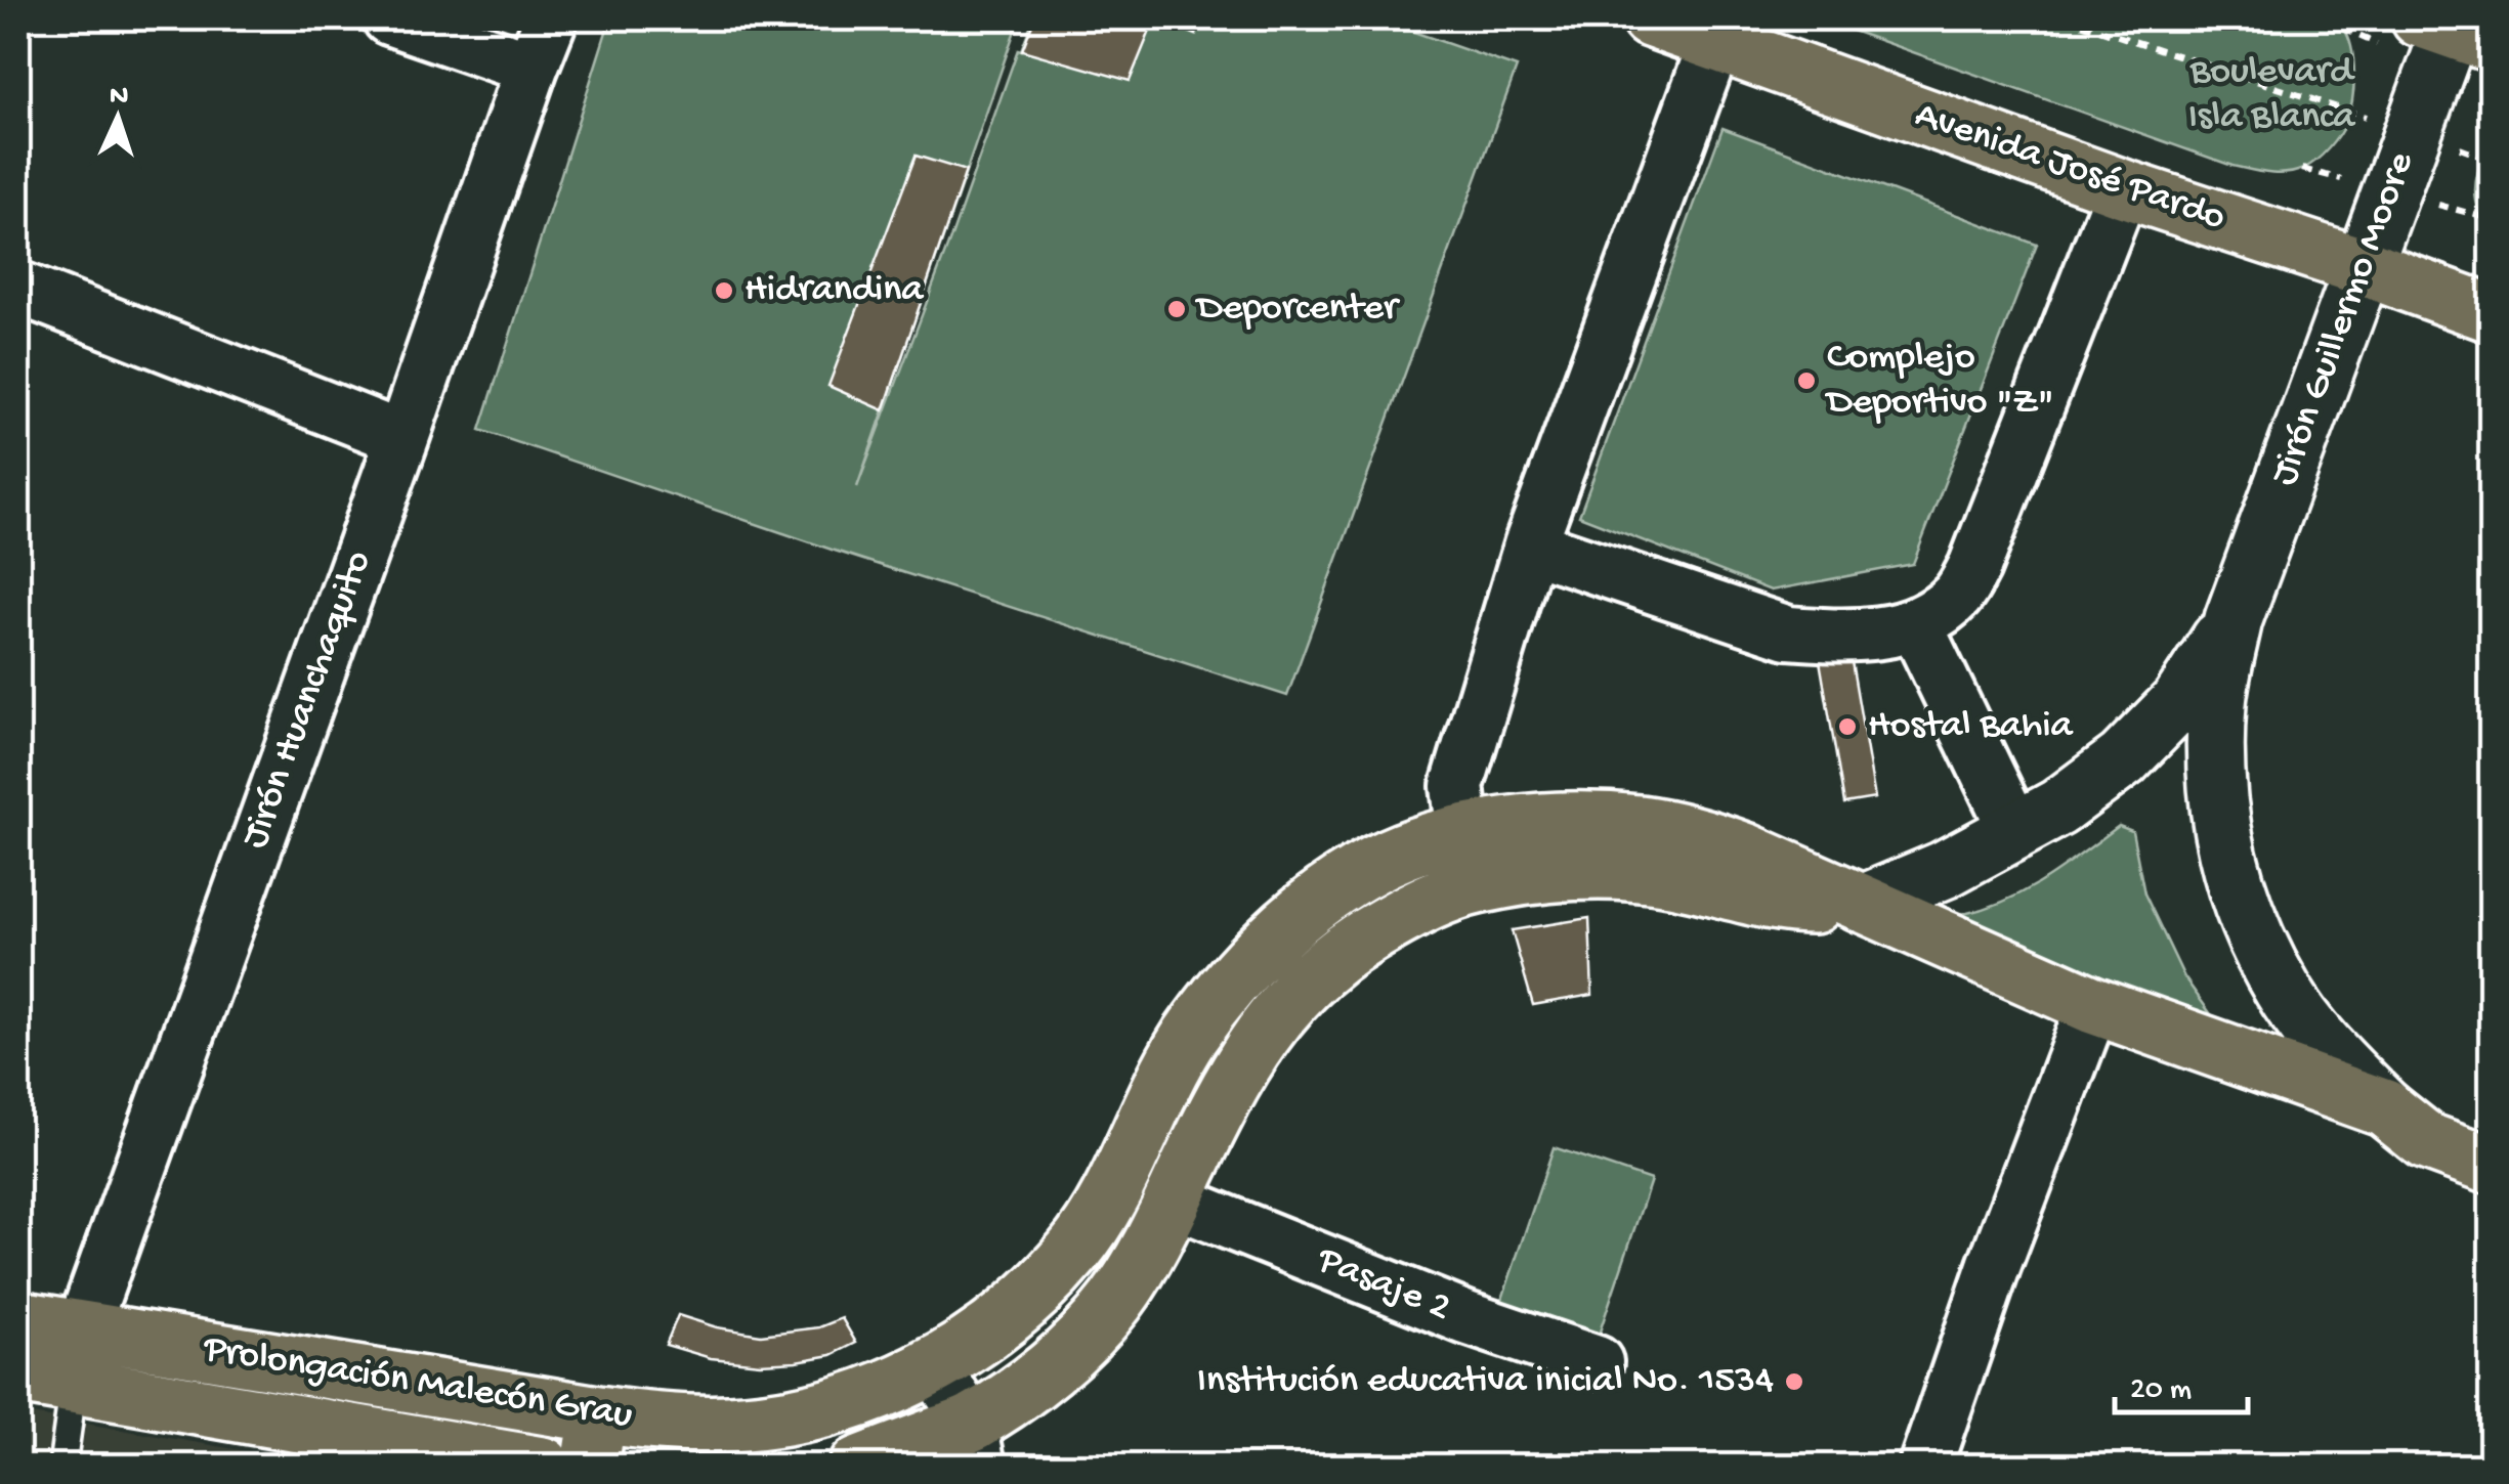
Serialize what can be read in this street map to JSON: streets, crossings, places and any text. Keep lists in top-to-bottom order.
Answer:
{
  "streets": {
    "main road": ["Avenida José Pardo", "Jirón Guillermo Moore", "Prolongación Malecón Grau"],
    "street": ["Jirón Huanchaquito", "Pasaje 2"]
  },
  "crossings": [
    ["Avenida José Pardo", "Jirón Guillermo Moore"],
    ["Jirón Huanchaquito", "Prolongación Malecón Grau"]
  ],
  "parks": ["Boulevard Isla Blanca"],
  "places": [
    "Hidrandina",
    "Deporcenter",
    "Complejo Deportivo \"Z\"",
    "Hostal Bahia",
    "Institución educativa inicial No. 1534"
  ],
  "scale_bar": "20 m",
  "north": "top"
}
